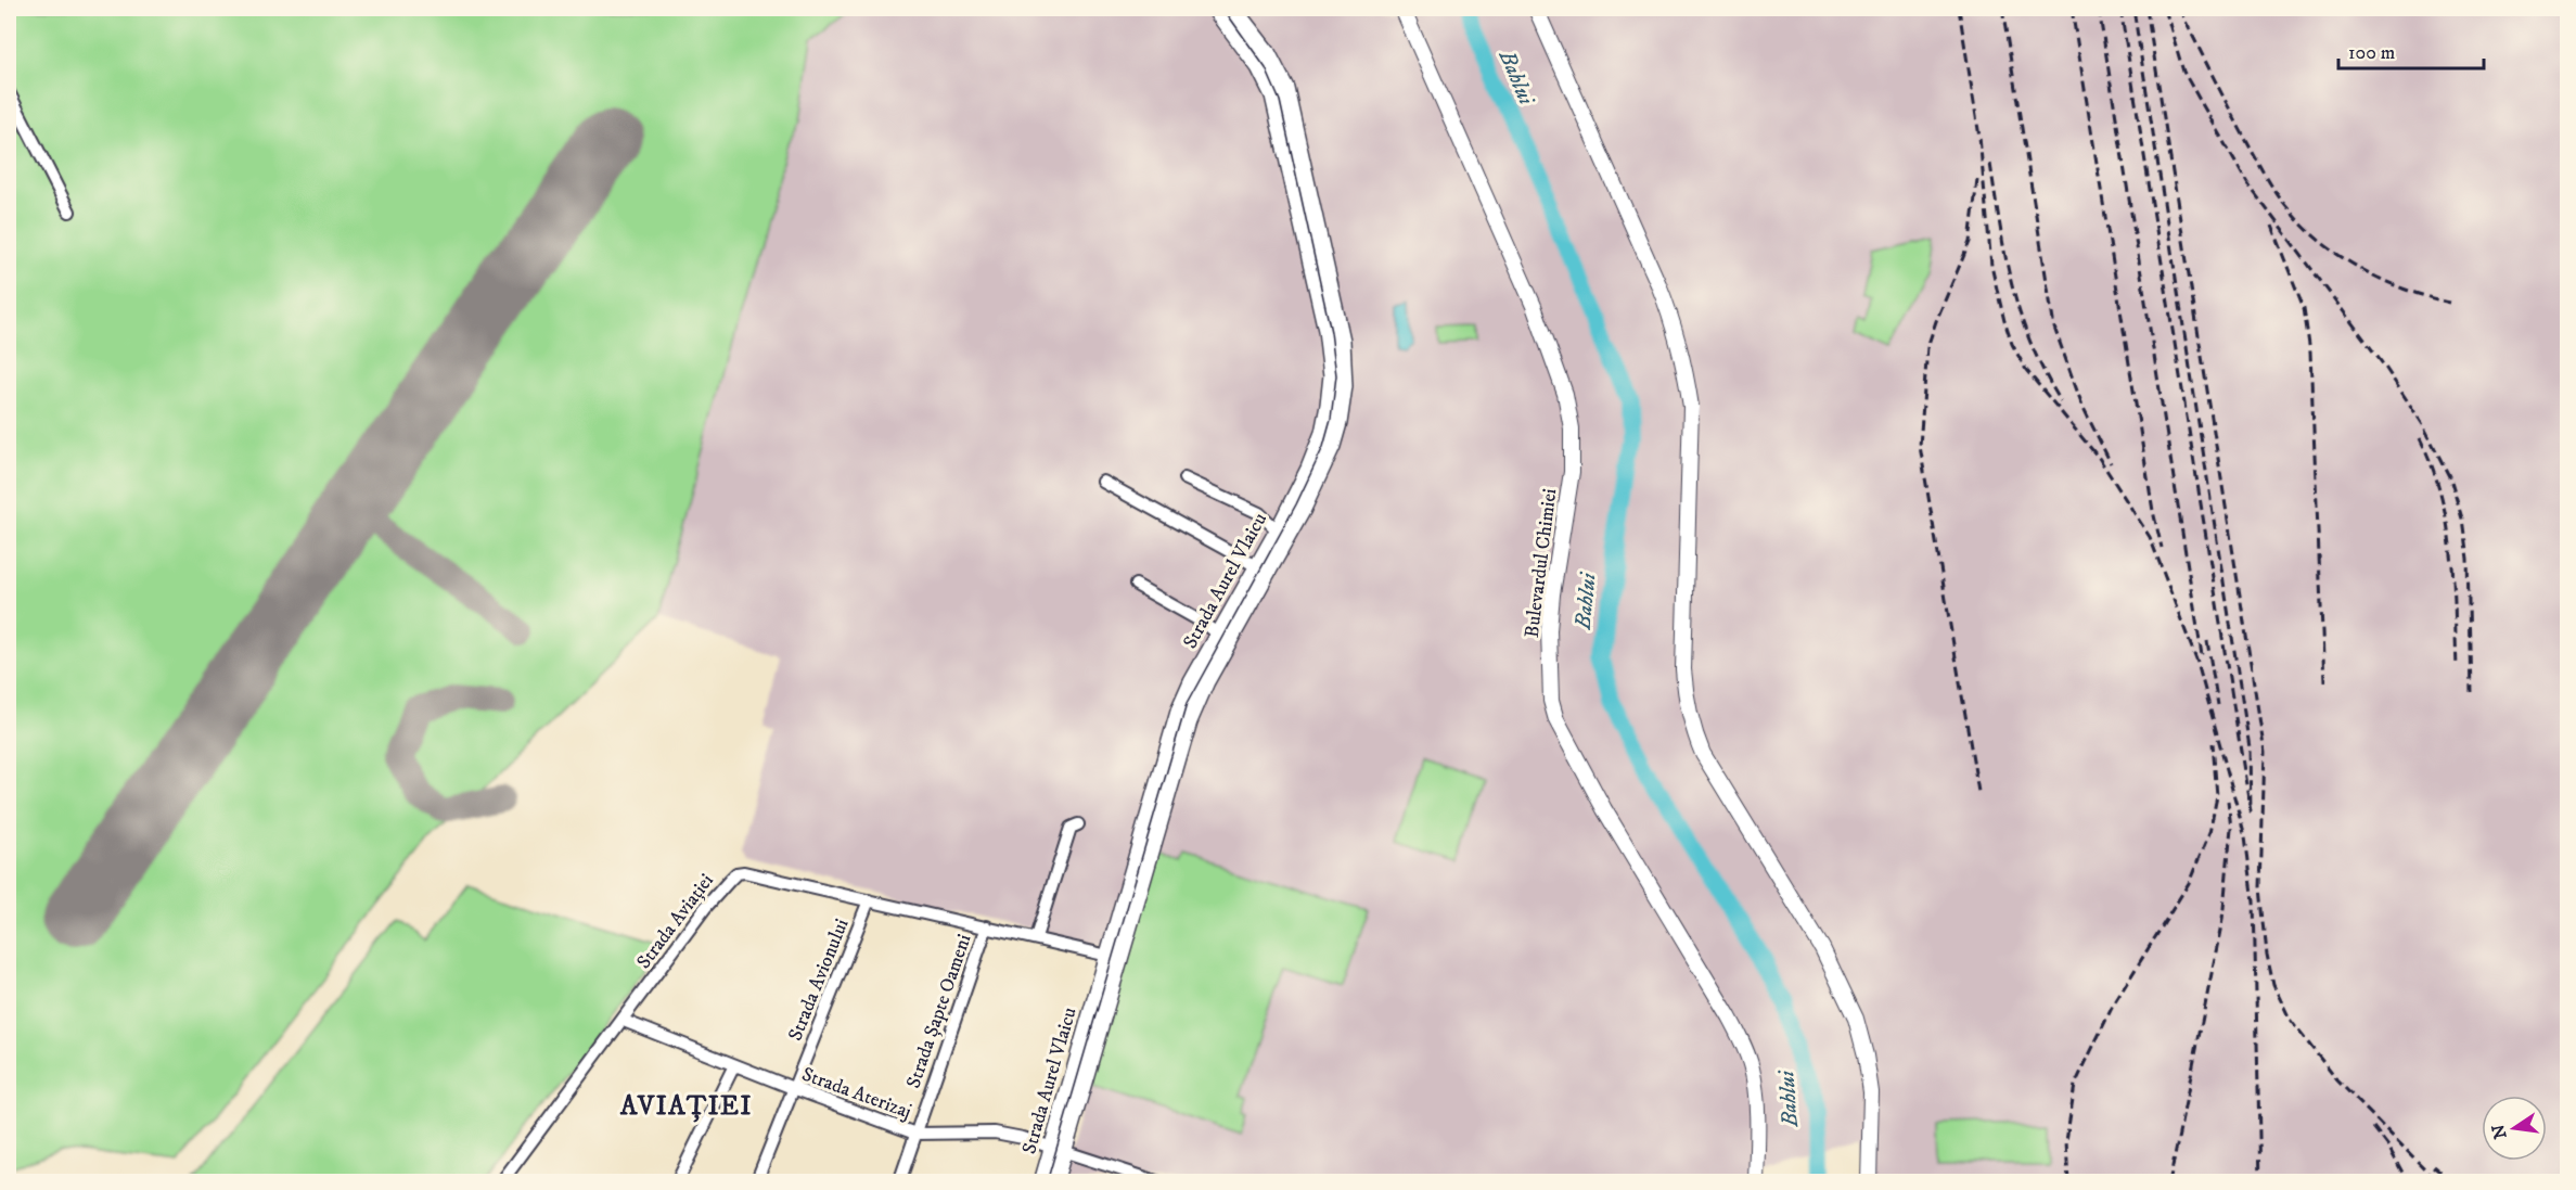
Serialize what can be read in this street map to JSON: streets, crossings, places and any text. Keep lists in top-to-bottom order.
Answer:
{
  "streets": {
    "main road": ["Strada Aurel Vlaicu"],
    "street": [
      "Bulevardul Chimiei",
      "Strada Aviației",
      "Strada Avionului",
      "Strada Șapte Oameni",
      "Strada Aterizaj"
    ]
  },
  "crossings": [
    ["Strada Aurel Vlaicu", "Strada Aviației"],
    ["Strada Aurel Vlaicu", "Strada Aterizaj"],
    ["Strada Aviației", "Strada Avionului"],
    ["Strada Aviației", "Strada Șapte Oameni"],
    ["Strada Aviației", "Strada Aterizaj"],
    ["Strada Avionului", "Strada Aterizaj"],
    ["Strada Șapte Oameni", "Strada Aterizaj"]
  ],
  "districts": ["AVIAȚIEI"],
  "water": ["Bahlui"],
  "scale_bar": "100 m",
  "north": "left"
}
